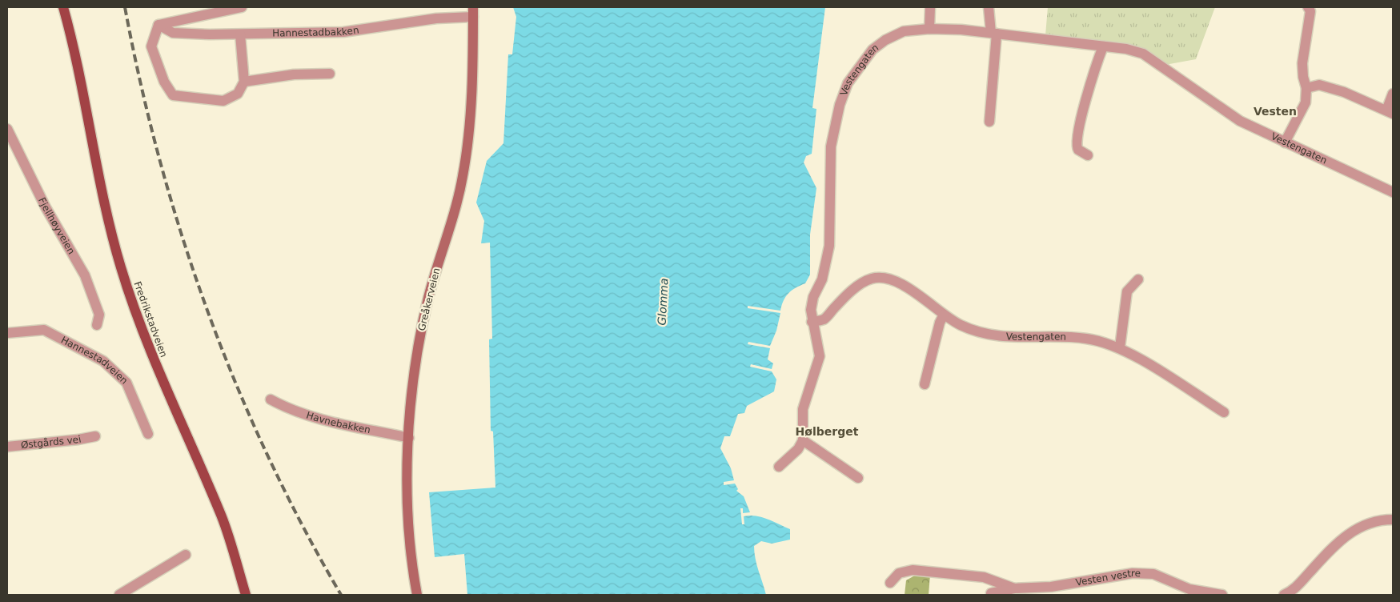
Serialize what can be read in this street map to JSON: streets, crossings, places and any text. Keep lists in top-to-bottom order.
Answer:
{
  "streets": {
    "main road": ["Greåkerveien", "Fredrikstadveien"],
    "street": [
      "Hannestadbakken",
      "Vestengaten",
      "Fjellhøyveien",
      "Hannestadveien",
      "Havnebakken",
      "Østgårds vei",
      "Vesten vestre"
    ]
  },
  "crossings": [
    ["Hannestadbakken", "Greåkerveien"],
    ["Greåkerveien", "Havnebakken"]
  ],
  "districts": ["Vesten", "Hølberget"],
  "water": ["Glomma"]
}
